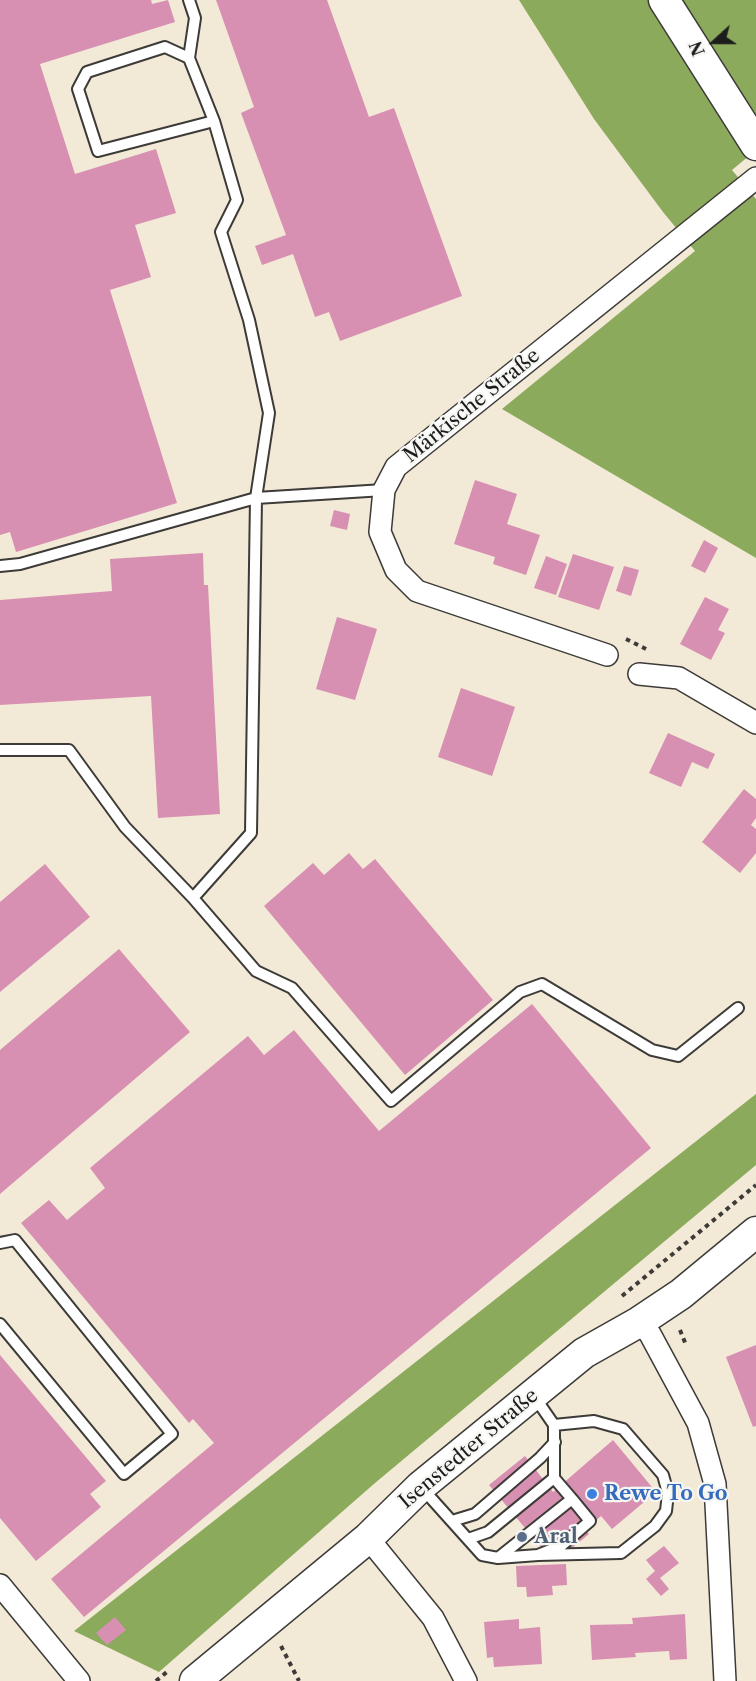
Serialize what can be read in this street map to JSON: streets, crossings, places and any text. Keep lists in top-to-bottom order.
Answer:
{
  "streets": {
    "street": ["Märkische Straße", "Isenstedter Straße"]
  },
  "places": ["Rewe To Go", "Aral"],
  "north": "left"
}
